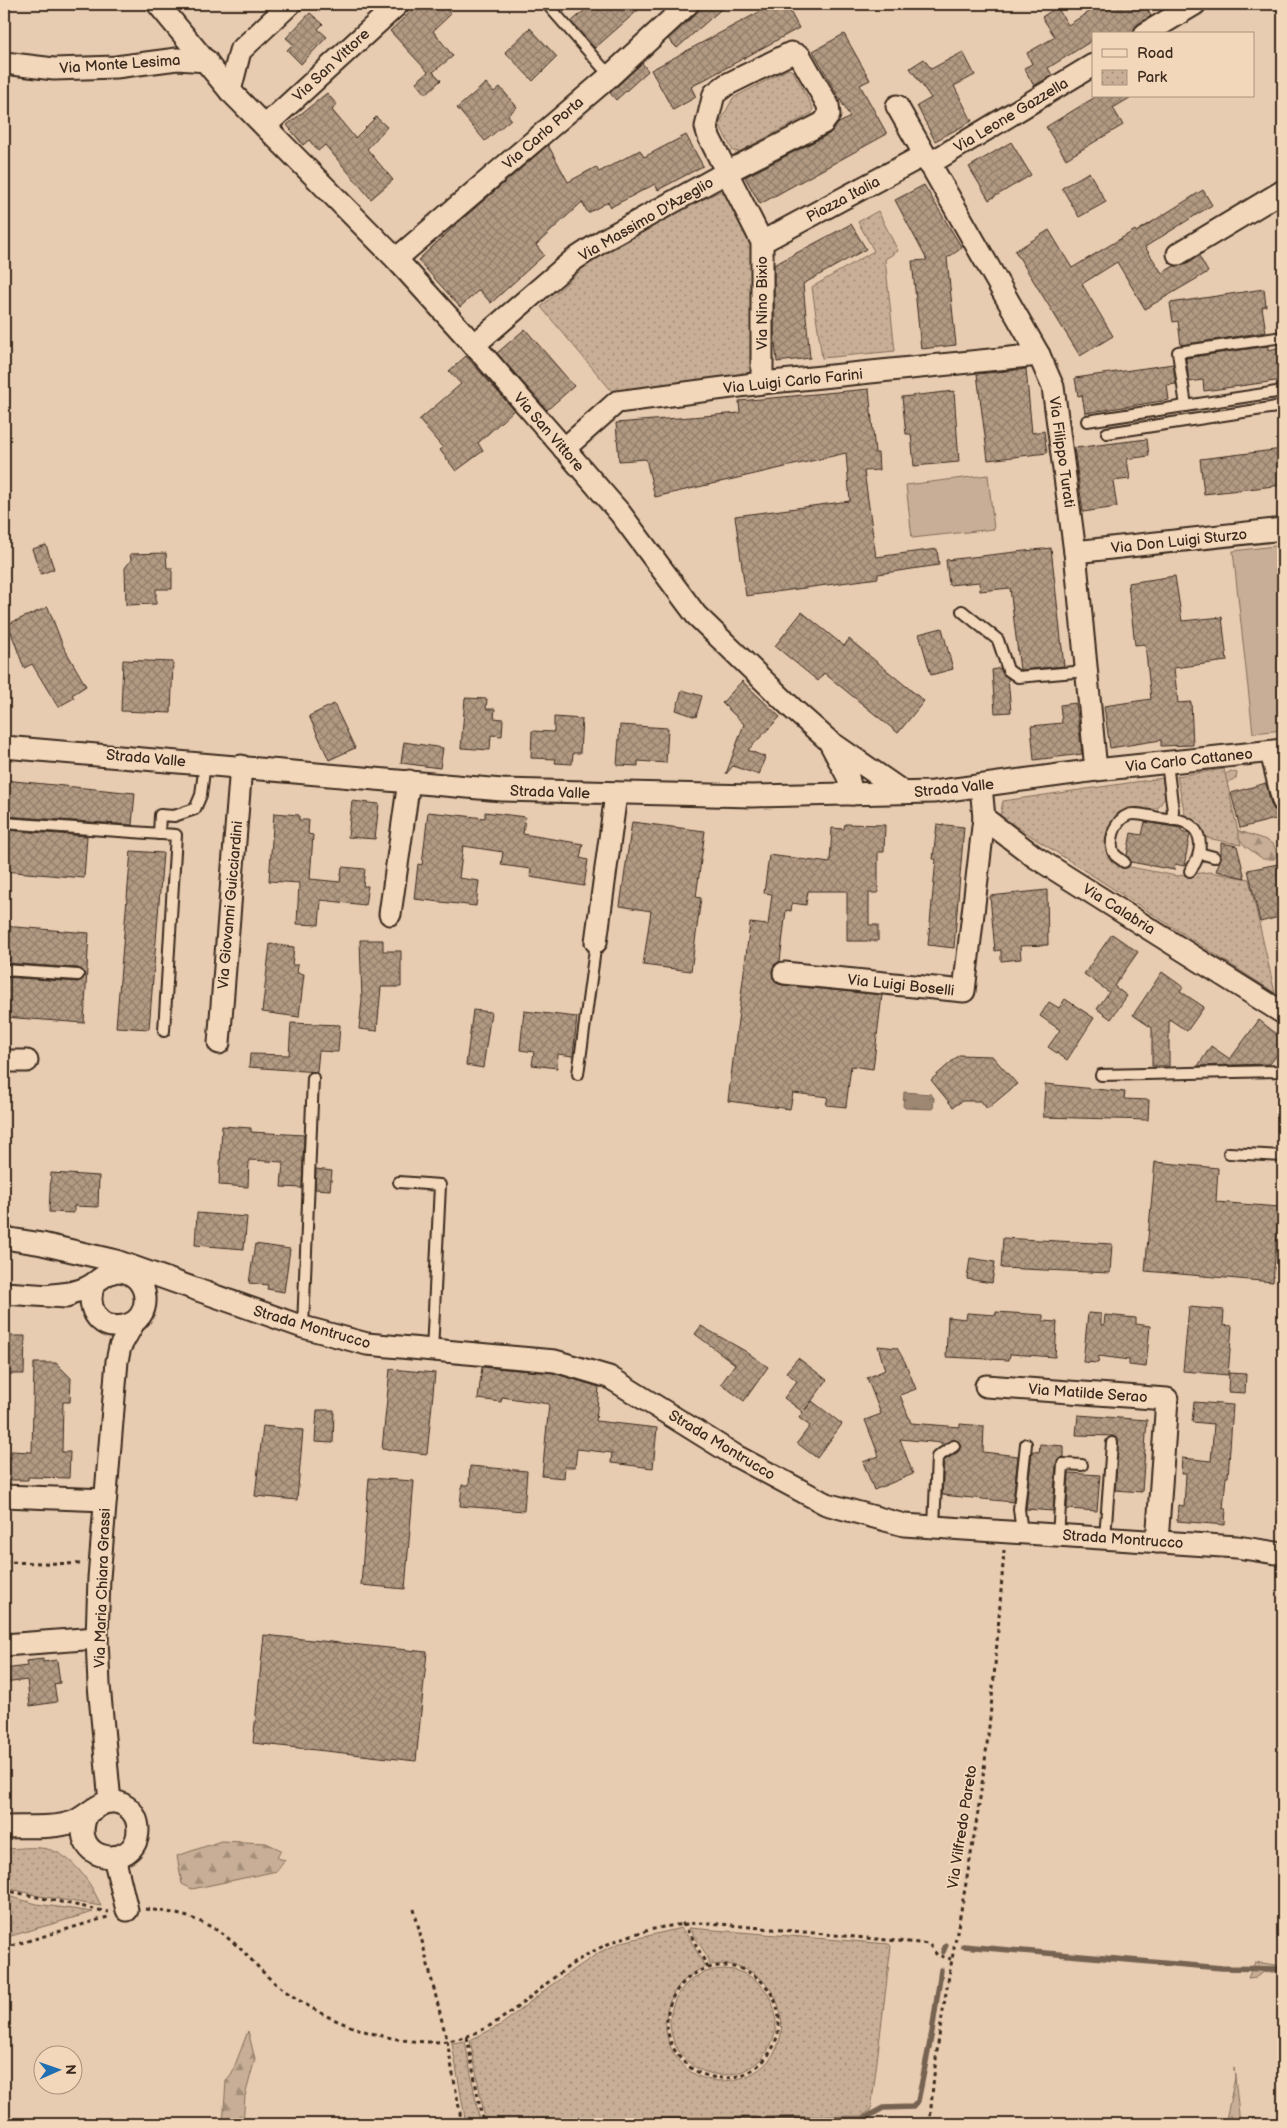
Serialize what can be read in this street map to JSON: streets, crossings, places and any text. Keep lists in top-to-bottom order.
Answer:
{
  "streets": {
    "street": [
      "Via Monte Lesima",
      "Via San Vittore",
      "Via Leone Gazzella",
      "Via Carlo Porta",
      "Piazza Italia",
      "Via Massimo D'Azeglio",
      "Via Nino Bixio",
      "Via Luigi Carlo Farini",
      "Via Filippo Turati",
      "Via Don Luigi Sturzo",
      "Strada Valle",
      "Via Carlo Cattaneo",
      "Via Giovanni Guicciardini",
      "Via Calabria",
      "Via Luigi Boselli",
      "Strada Montrucco",
      "Via Matilde Serao",
      "Via Maria Chiara Grassi"
    ],
    "path": ["Via Vilfredo Pareto"]
  },
  "crossings": [
    ["Via Monte Lesima", "Via San Vittore"],
    ["Via San Vittore", "Via Carlo Porta"],
    ["Via San Vittore", "Via Massimo D'Azeglio"],
    ["Via San Vittore", "Via Luigi Carlo Farini"],
    ["Via San Vittore", "Strada Valle"],
    ["Via Leone Gazzella", "Piazza Italia"],
    ["Via Leone Gazzella", "Via Filippo Turati"],
    ["Piazza Italia", "Via Nino Bixio"],
    ["Piazza Italia", "Via Filippo Turati"],
    ["Via Massimo D'Azeglio", "Via Nino Bixio"],
    ["Via Nino Bixio", "Via Luigi Carlo Farini"],
    ["Via Luigi Carlo Farini", "Via Filippo Turati"],
    ["Via Filippo Turati", "Via Don Luigi Sturzo"],
    ["Via Filippo Turati", "Strada Valle"],
    ["Via Filippo Turati", "Via Carlo Cattaneo"],
    ["Strada Valle", "Via Carlo Cattaneo"],
    ["Strada Valle", "Via Giovanni Guicciardini"],
    ["Via Calabria", "Via Luigi Boselli"],
    ["Strada Montrucco", "Via Matilde Serao"],
    ["Strada Montrucco", "Via Maria Chiara Grassi"],
    ["Strada Montrucco", "Via Vilfredo Pareto"]
  ],
  "legend": ["Road", "Park"],
  "north": "right"
}
